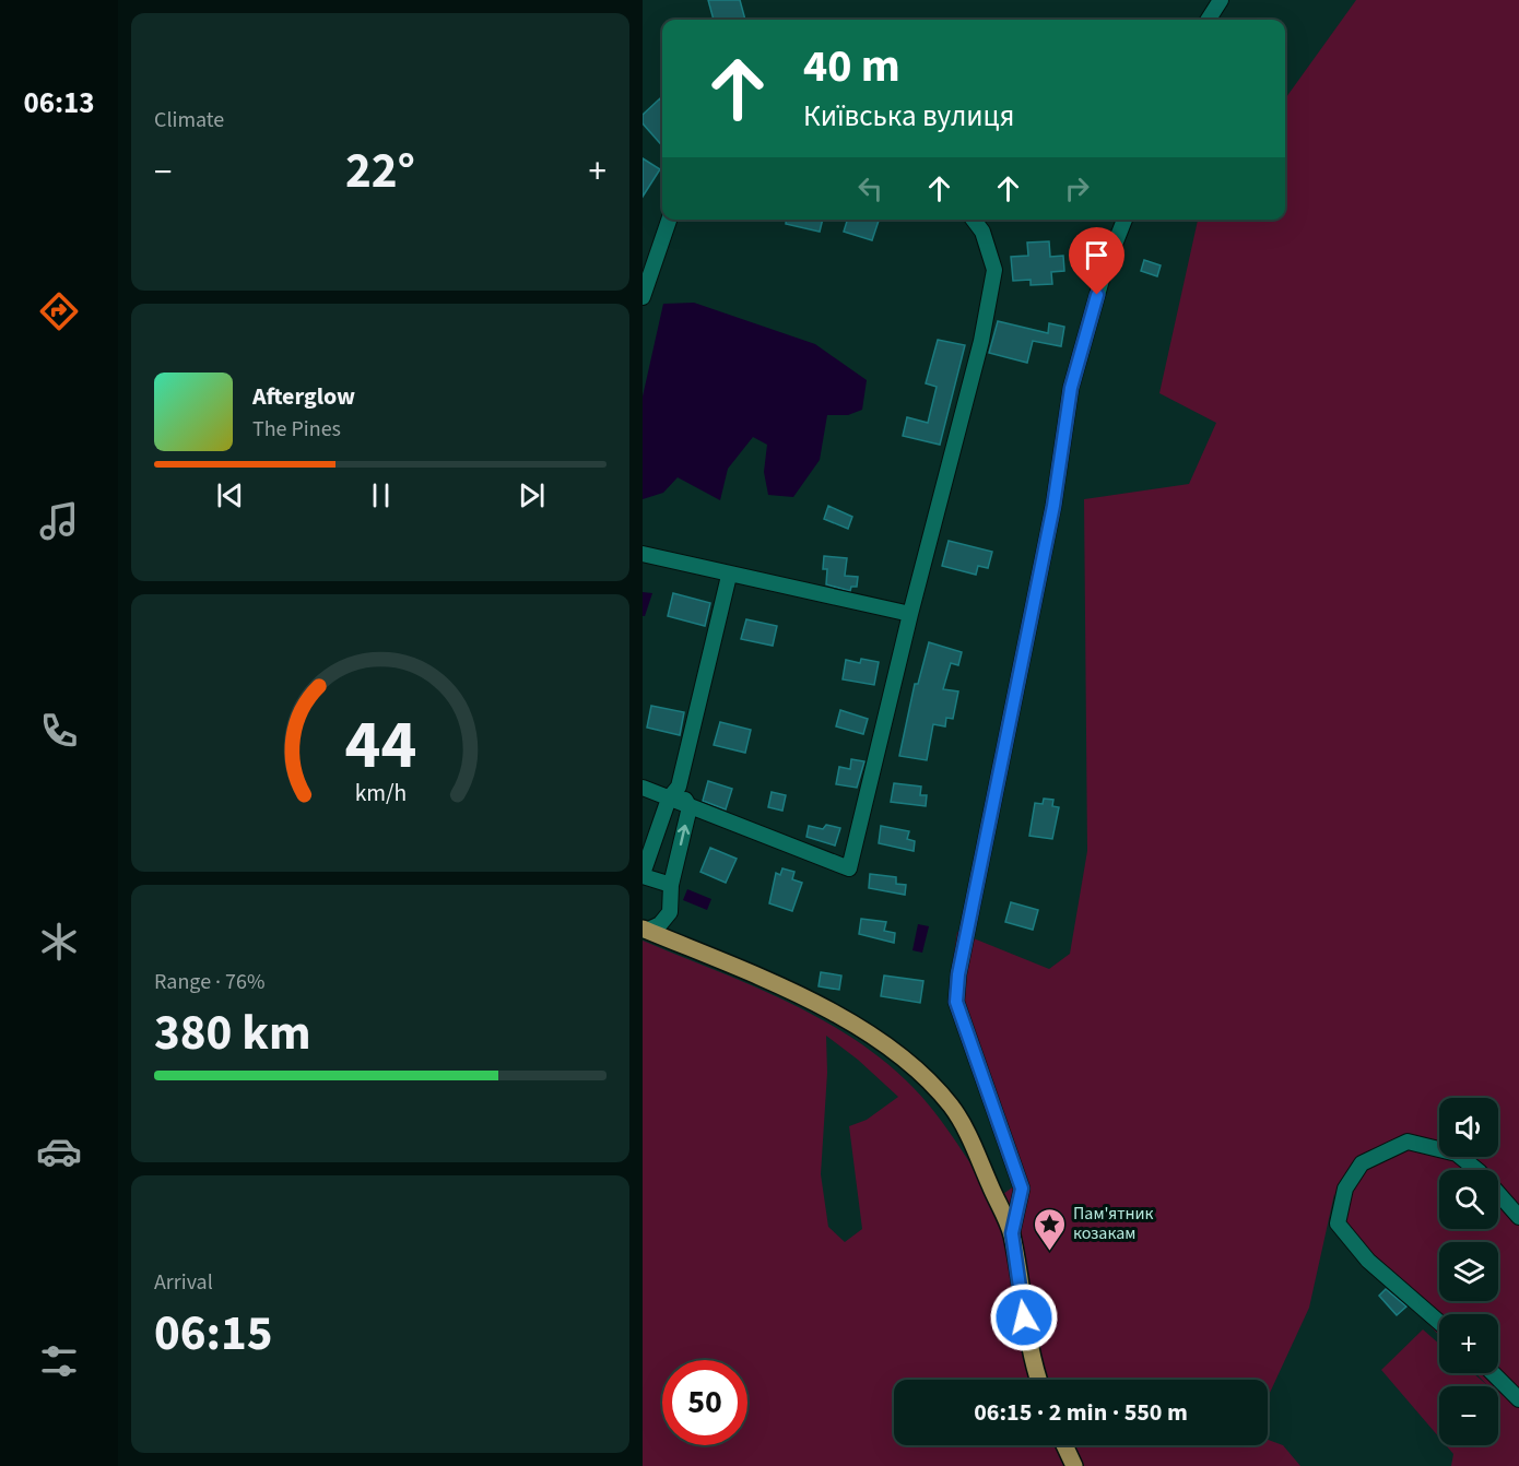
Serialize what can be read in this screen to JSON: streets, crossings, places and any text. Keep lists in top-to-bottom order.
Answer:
{
  "places": {
    "place": ["Пам'ятник козакам"]
  },
  "page": {
    "tabs": "06:13",
    "tile": [
      "Climate",
      ["Range · 76%", "380 km"],
      ["Arrival", "06:15"]
    ],
    "turn": ["40 m", "Київська вулиця"],
    "heat": ["−", "22°", "+"],
    "song": ["Afterglow", "The Pines"],
    "map_buttons": ["+", "−"],
    "limit": "50",
    "trip": "06:15 · 2 min · 550 m",
    "gauge": ["44", "km/h"]
  }
}
